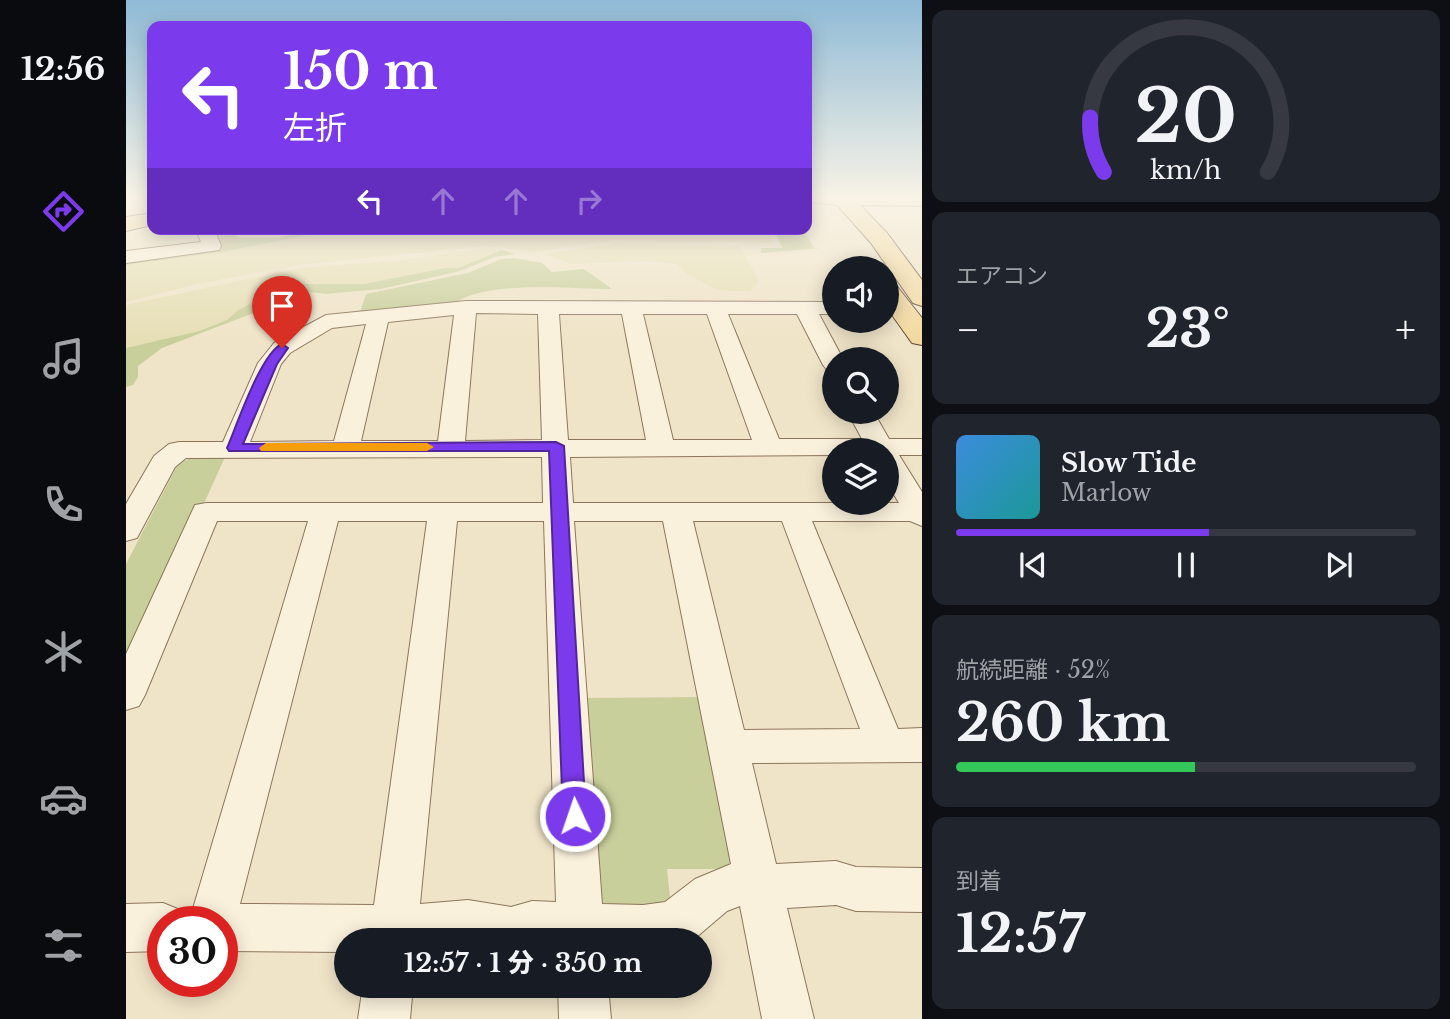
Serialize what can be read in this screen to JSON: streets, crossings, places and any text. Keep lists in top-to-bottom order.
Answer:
{
  "page": {
    "tabs": "12:56",
    "turn": ["150 m", "左折"],
    "tile": [
      "エアコン",
      ["航続距離 · 52%", "260 km"],
      ["到着", "12:57"]
    ],
    "heat": ["−", "23°", "+"],
    "song": ["Slow Tide", "Marlow"],
    "limit": "30",
    "trip": "12:57 · 1 分 · 350 m",
    "gauge": ["20", "km/h"]
  }
}
